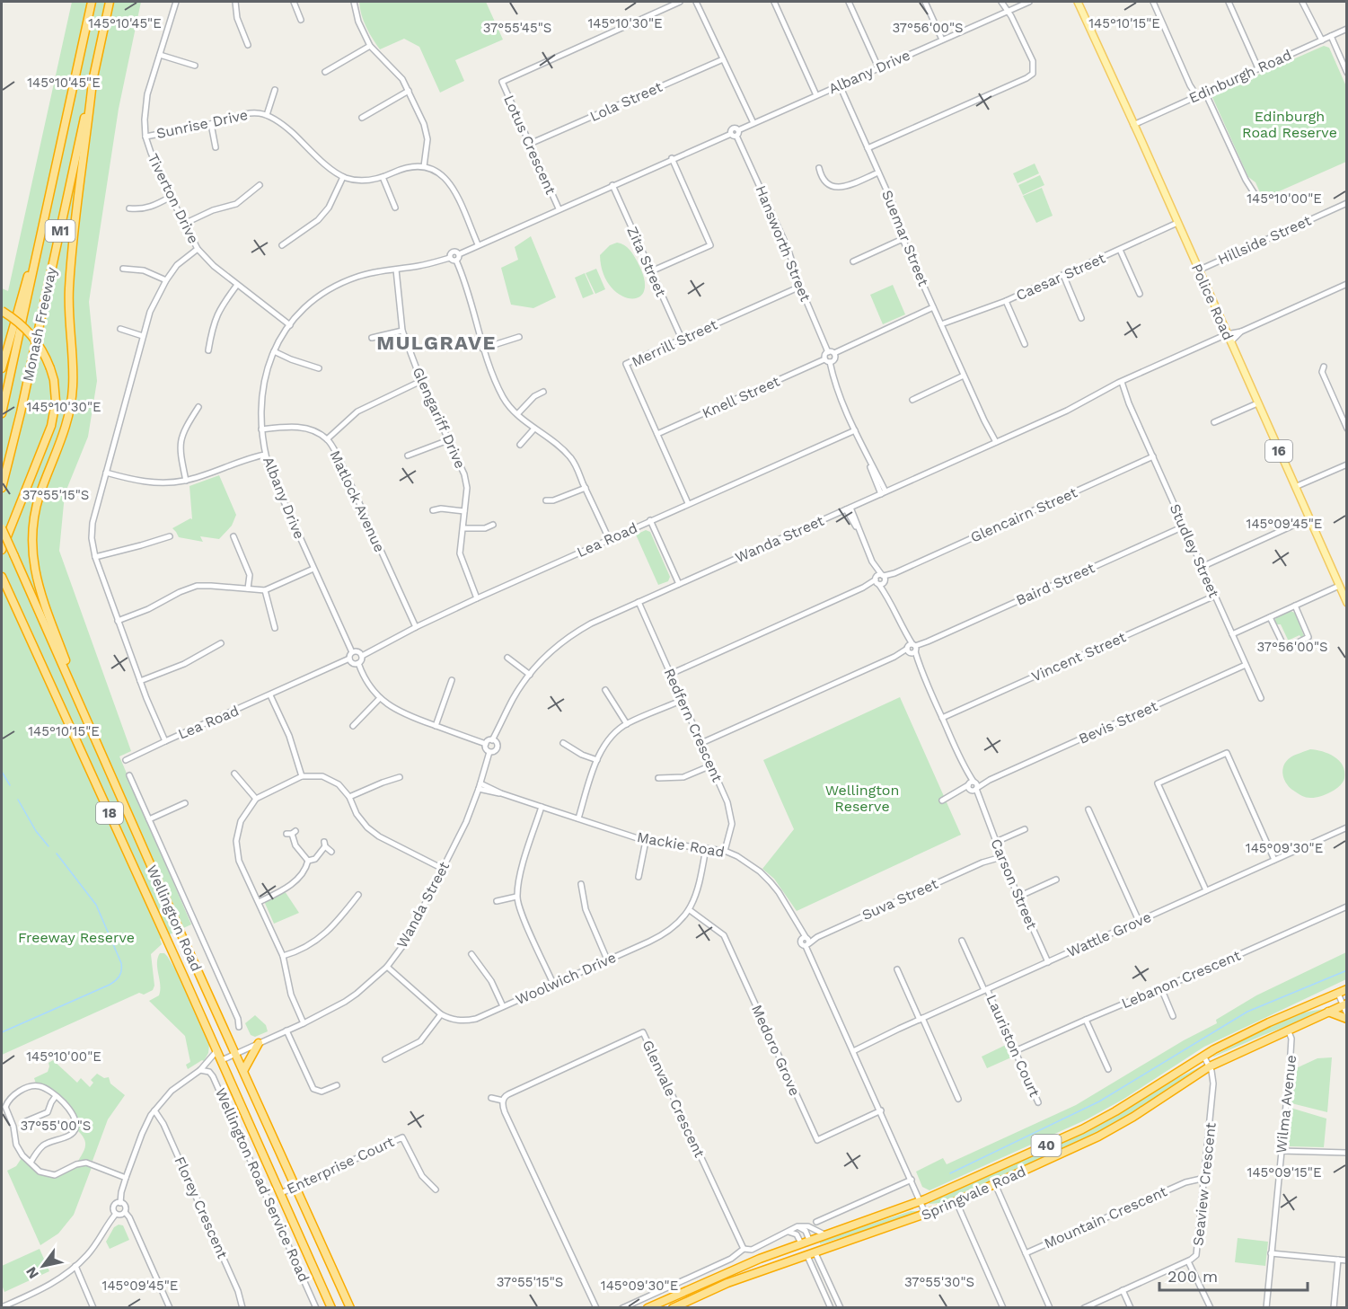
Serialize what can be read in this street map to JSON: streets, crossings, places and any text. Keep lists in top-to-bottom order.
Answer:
{
  "streets": {
    "highway": [
      "M1",
      "Monash Freeway",
      "18",
      "Wellington Road",
      "40",
      "Springvale Road"
    ],
    "main road": ["Police Road", "16"],
    "street": [
      "Albany Drive",
      "Edinburgh Road",
      "Lola Street",
      "Sunrise Drive",
      "Lotus Crescent",
      "Tiverton Drive",
      "Suemar Street",
      "Hillside Street",
      "Hansworth Street",
      "Zita Street",
      "Caesar Street",
      "Merrill Street",
      "Knell Street",
      "Glengariff Drive",
      "Matlock Avenue",
      "Glencairn Street",
      "Wanda Street",
      "Lea Road",
      "Studley Street",
      "Baird Street",
      "Vincent Street",
      "Bevis Street",
      "Redfern Crescent",
      "Mackie Road",
      "Carson Street",
      "Suva Street",
      "Wattle Grove",
      "Woolwich Drive",
      "Lebanon Crescent",
      "Lauriston Court",
      "Medoro Grove",
      "Glenvale Crescent",
      "Wilma Avenue",
      "Enterprise Court",
      "Seaview Crescent",
      "Wellington Road Service Road",
      "Florey Crescent",
      "Mountain Crescent"
    ]
  },
  "crossings": [
    ["Albany Drive", "Tiverton Drive"],
    ["Albany Drive", "Suemar Street"],
    ["Albany Drive", "Hansworth Street"],
    ["Albany Drive", "Glengariff Drive"],
    ["Albany Drive", "Matlock Avenue"],
    ["Albany Drive", "Lea Road"],
    ["Edinburgh Road", "Police Road"],
    ["Lola Street", "Lotus Crescent"],
    ["Sunrise Drive", "Tiverton Drive"],
    ["Suemar Street", "Caesar Street"],
    ["Suemar Street", "Wanda Street"],
    ["Hillside Street", "Police Road"],
    ["Hansworth Street", "Merrill Street"],
    ["Zita Street", "Merrill Street"],
    ["Caesar Street", "Police Road"],
    ["Police Road", "Wanda Street"],
    ["Merrill Street", "Knell Street"],
    ["Merrill Street", "Lea Road"],
    ["Glengariff Drive", "Lea Road"],
    ["Matlock Avenue", "Lea Road"],
    ["Glencairn Street", "Studley Street"],
    ["Glencairn Street", "Redfern Crescent"],
    ["Glencairn Street", "Carson Street"],
    ["Wanda Street", "Studley Street"],
    ["Wanda Street", "Redfern Crescent"],
    ["Wanda Street", "Mackie Road"],
    ["Wanda Street", "Carson Street"],
    ["Wanda Street", "Wellington Road"],
    ["Wanda Street", "Woolwich Drive"],
    ["Studley Street", "Baird Street"],
    ["Studley Street", "Vincent Street"],
    ["Studley Street", "Bevis Street"],
    ["Baird Street", "Redfern Crescent"],
    ["Baird Street", "Carson Street"],
    ["Vincent Street", "Carson Street"],
    ["Bevis Street", "Carson Street"],
    ["Redfern Crescent", "Mackie Road"],
    ["Mackie Road", "Suva Street"],
    ["Mackie Road", "Wattle Grove"],
    ["Mackie Road", "Woolwich Drive"],
    ["Mackie Road", "Medoro Grove"],
    ["Mackie Road", "Springvale Road"],
    ["Carson Street", "Suva Street"],
    ["Carson Street", "Wattle Grove"],
    ["Wellington Road", "Enterprise Court"],
    ["Wattle Grove", "Lauriston Court"],
    ["Woolwich Drive", "Medoro Grove"],
    ["Lebanon Crescent", "Lauriston Court"],
    ["Wilma Avenue", "Springvale Road"],
    ["Seaview Crescent", "Springvale Road"],
    ["Seaview Crescent", "Mountain Crescent"]
  ],
  "districts": ["MULGRAVE"],
  "parks": ["Edinburgh Road Reserve", "Wellington Reserve", "Freeway Reserve"],
  "scale_bar": "200 m",
  "north": "bottom left",
  "coordinates": [
    "145°10'30\"E",
    "145°10'45\"E",
    "145°10'15\"E",
    "37°55'45\"S",
    "37°56'00\"S",
    "145°10'00\"E",
    "37°55'15\"S",
    "145°09'45\"E",
    "145°09'30\"E",
    "37°55'00\"S",
    "145°09'15\"E",
    "37°55'30\"S"
  ]
}
